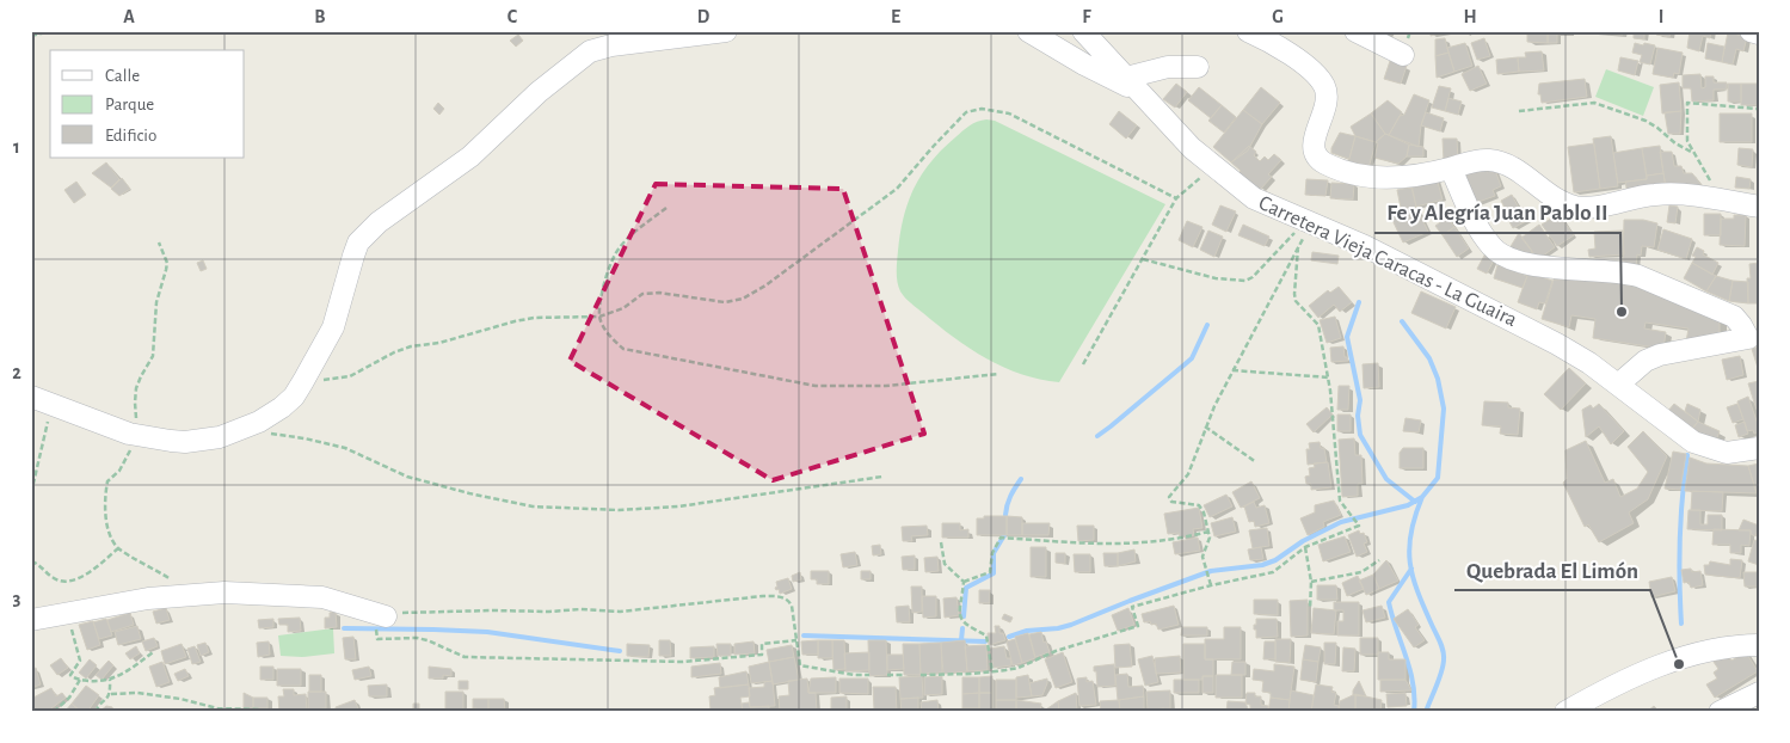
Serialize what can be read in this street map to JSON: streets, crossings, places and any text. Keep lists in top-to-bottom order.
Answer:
{
  "streets": {
    "street": ["Carretera Vieja Caracas - La Guaira"]
  },
  "places": ["Fe y Alegría Juan Pablo II", "Quebrada El Limón"],
  "legend": ["Calle", "Parque", "Edificio"],
  "grid": {
    "columns": [
      "A",
      "B",
      "C",
      "D",
      "E",
      "F",
      "G",
      "H",
      "I"
    ],
    "rows": ["1", "2", "3"]
  }
}
